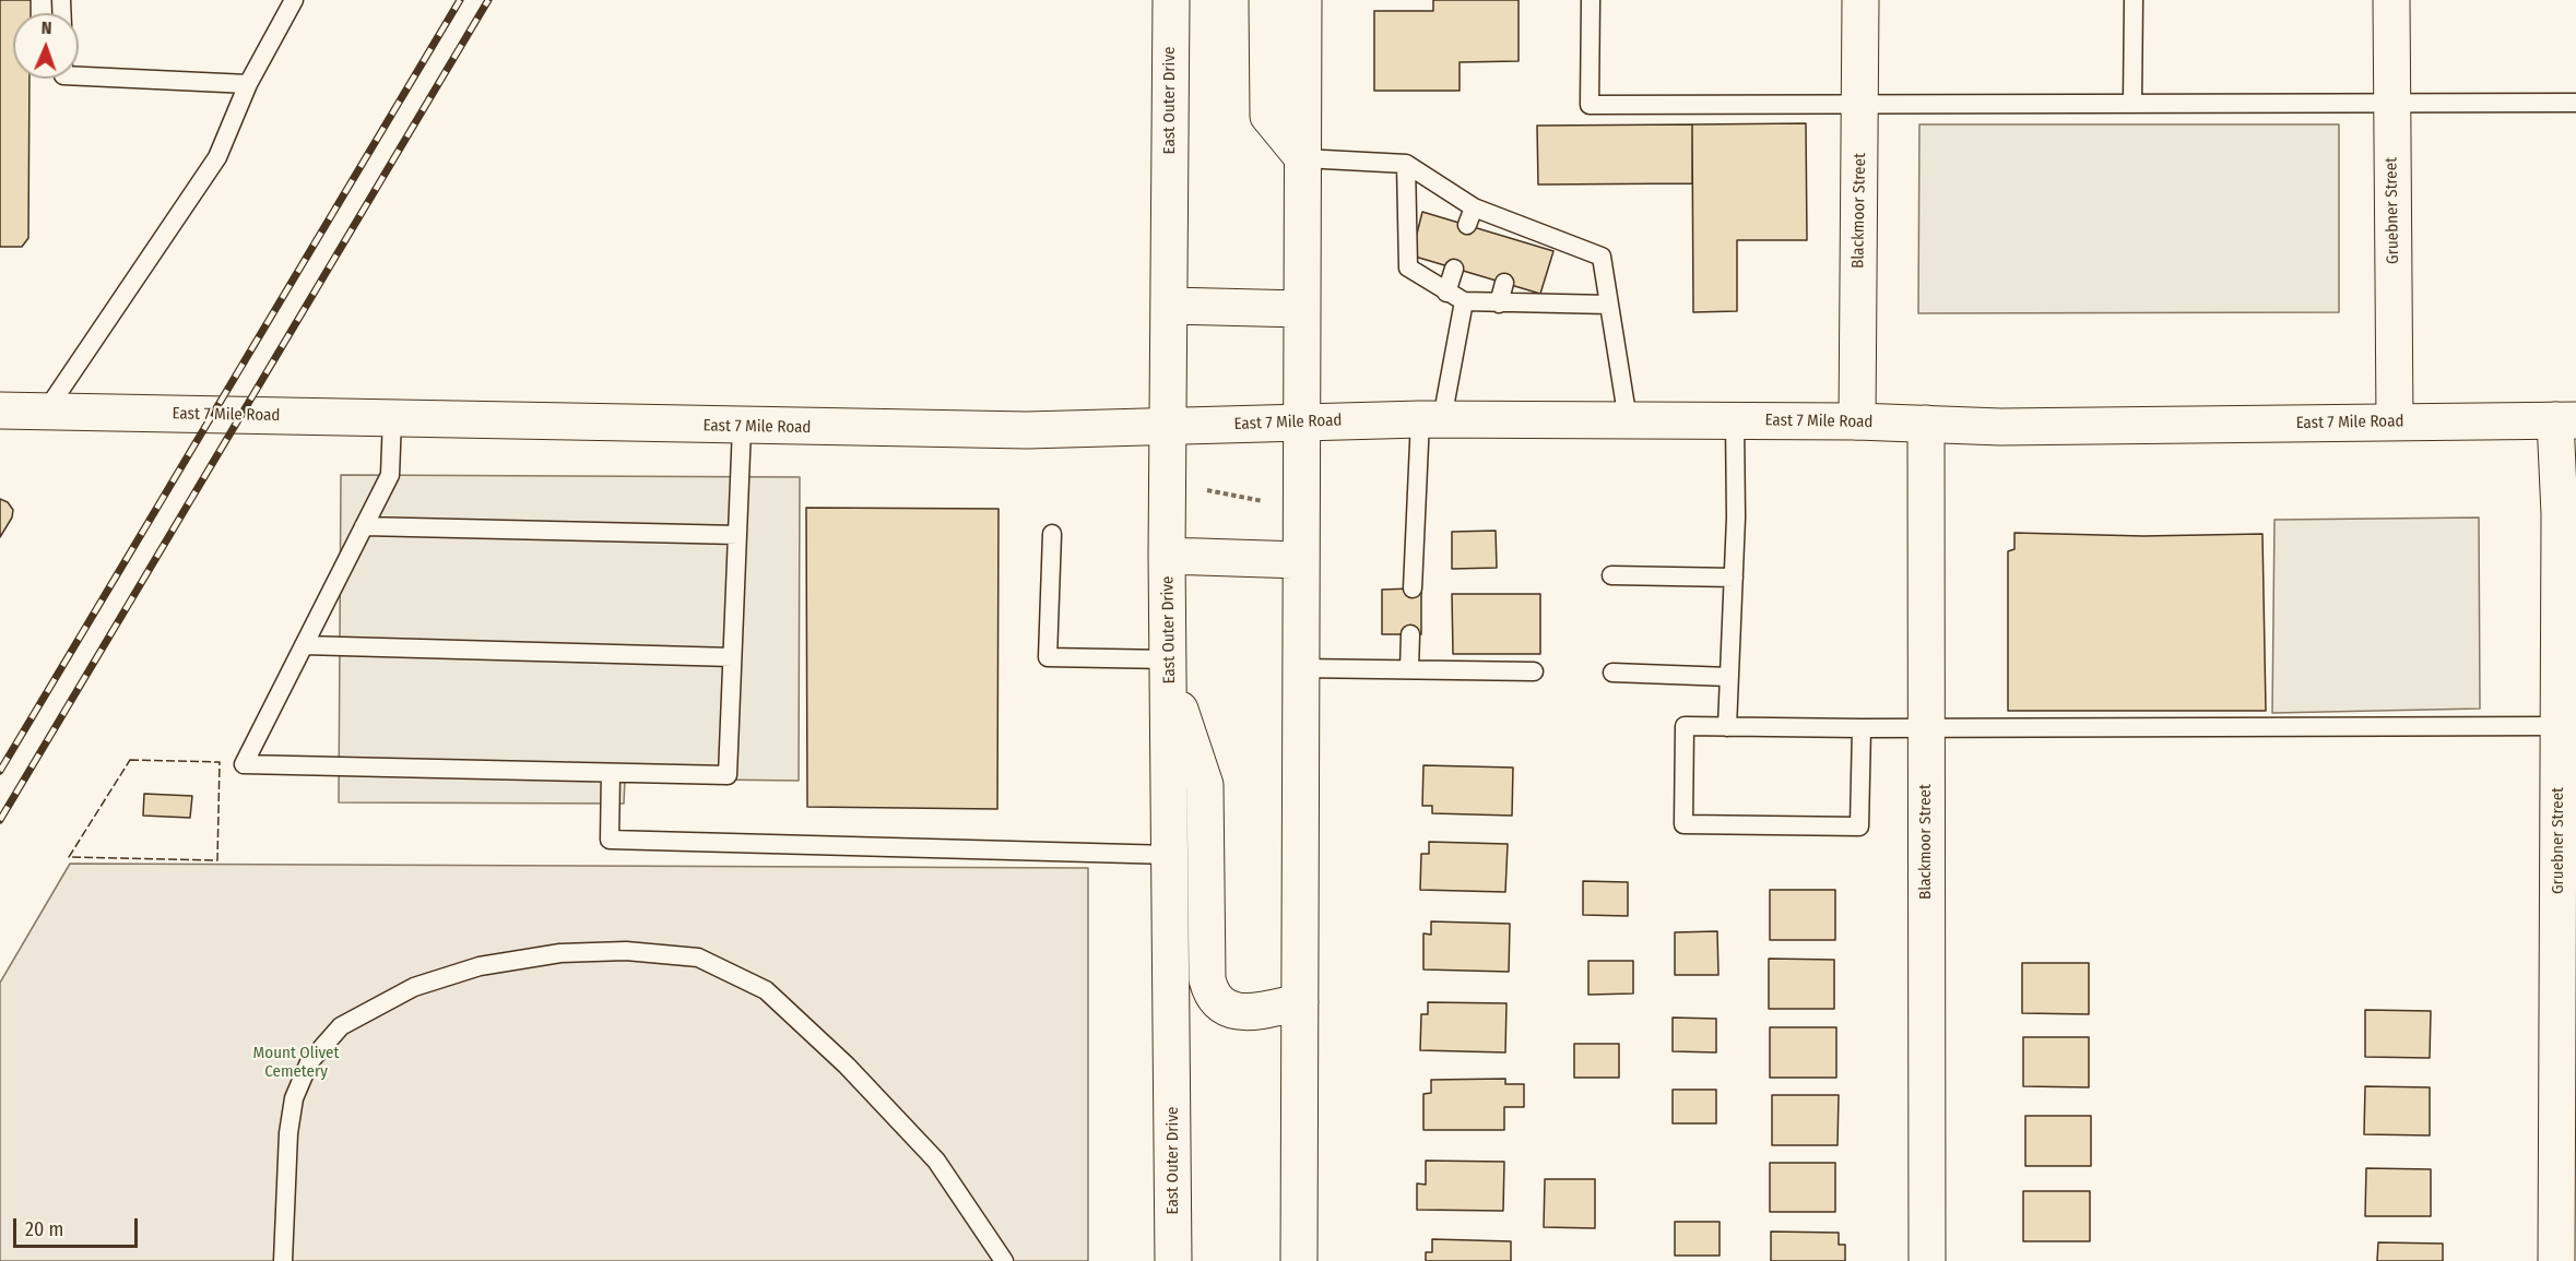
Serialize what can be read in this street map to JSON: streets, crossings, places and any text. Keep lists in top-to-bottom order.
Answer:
{
  "streets": {
    "street": [
      "East Outer Drive",
      "Blackmoor Street",
      "Gruebner Street",
      "East 7 Mile Road"
    ]
  },
  "crossings": [
    ["East Outer Drive", "East 7 Mile Road"],
    ["Blackmoor Street", "East 7 Mile Road"],
    ["Gruebner Street", "East 7 Mile Road"]
  ],
  "parks": ["Mount Olivet Cemetery"],
  "scale_bar": "20 m",
  "north": "top"
}
